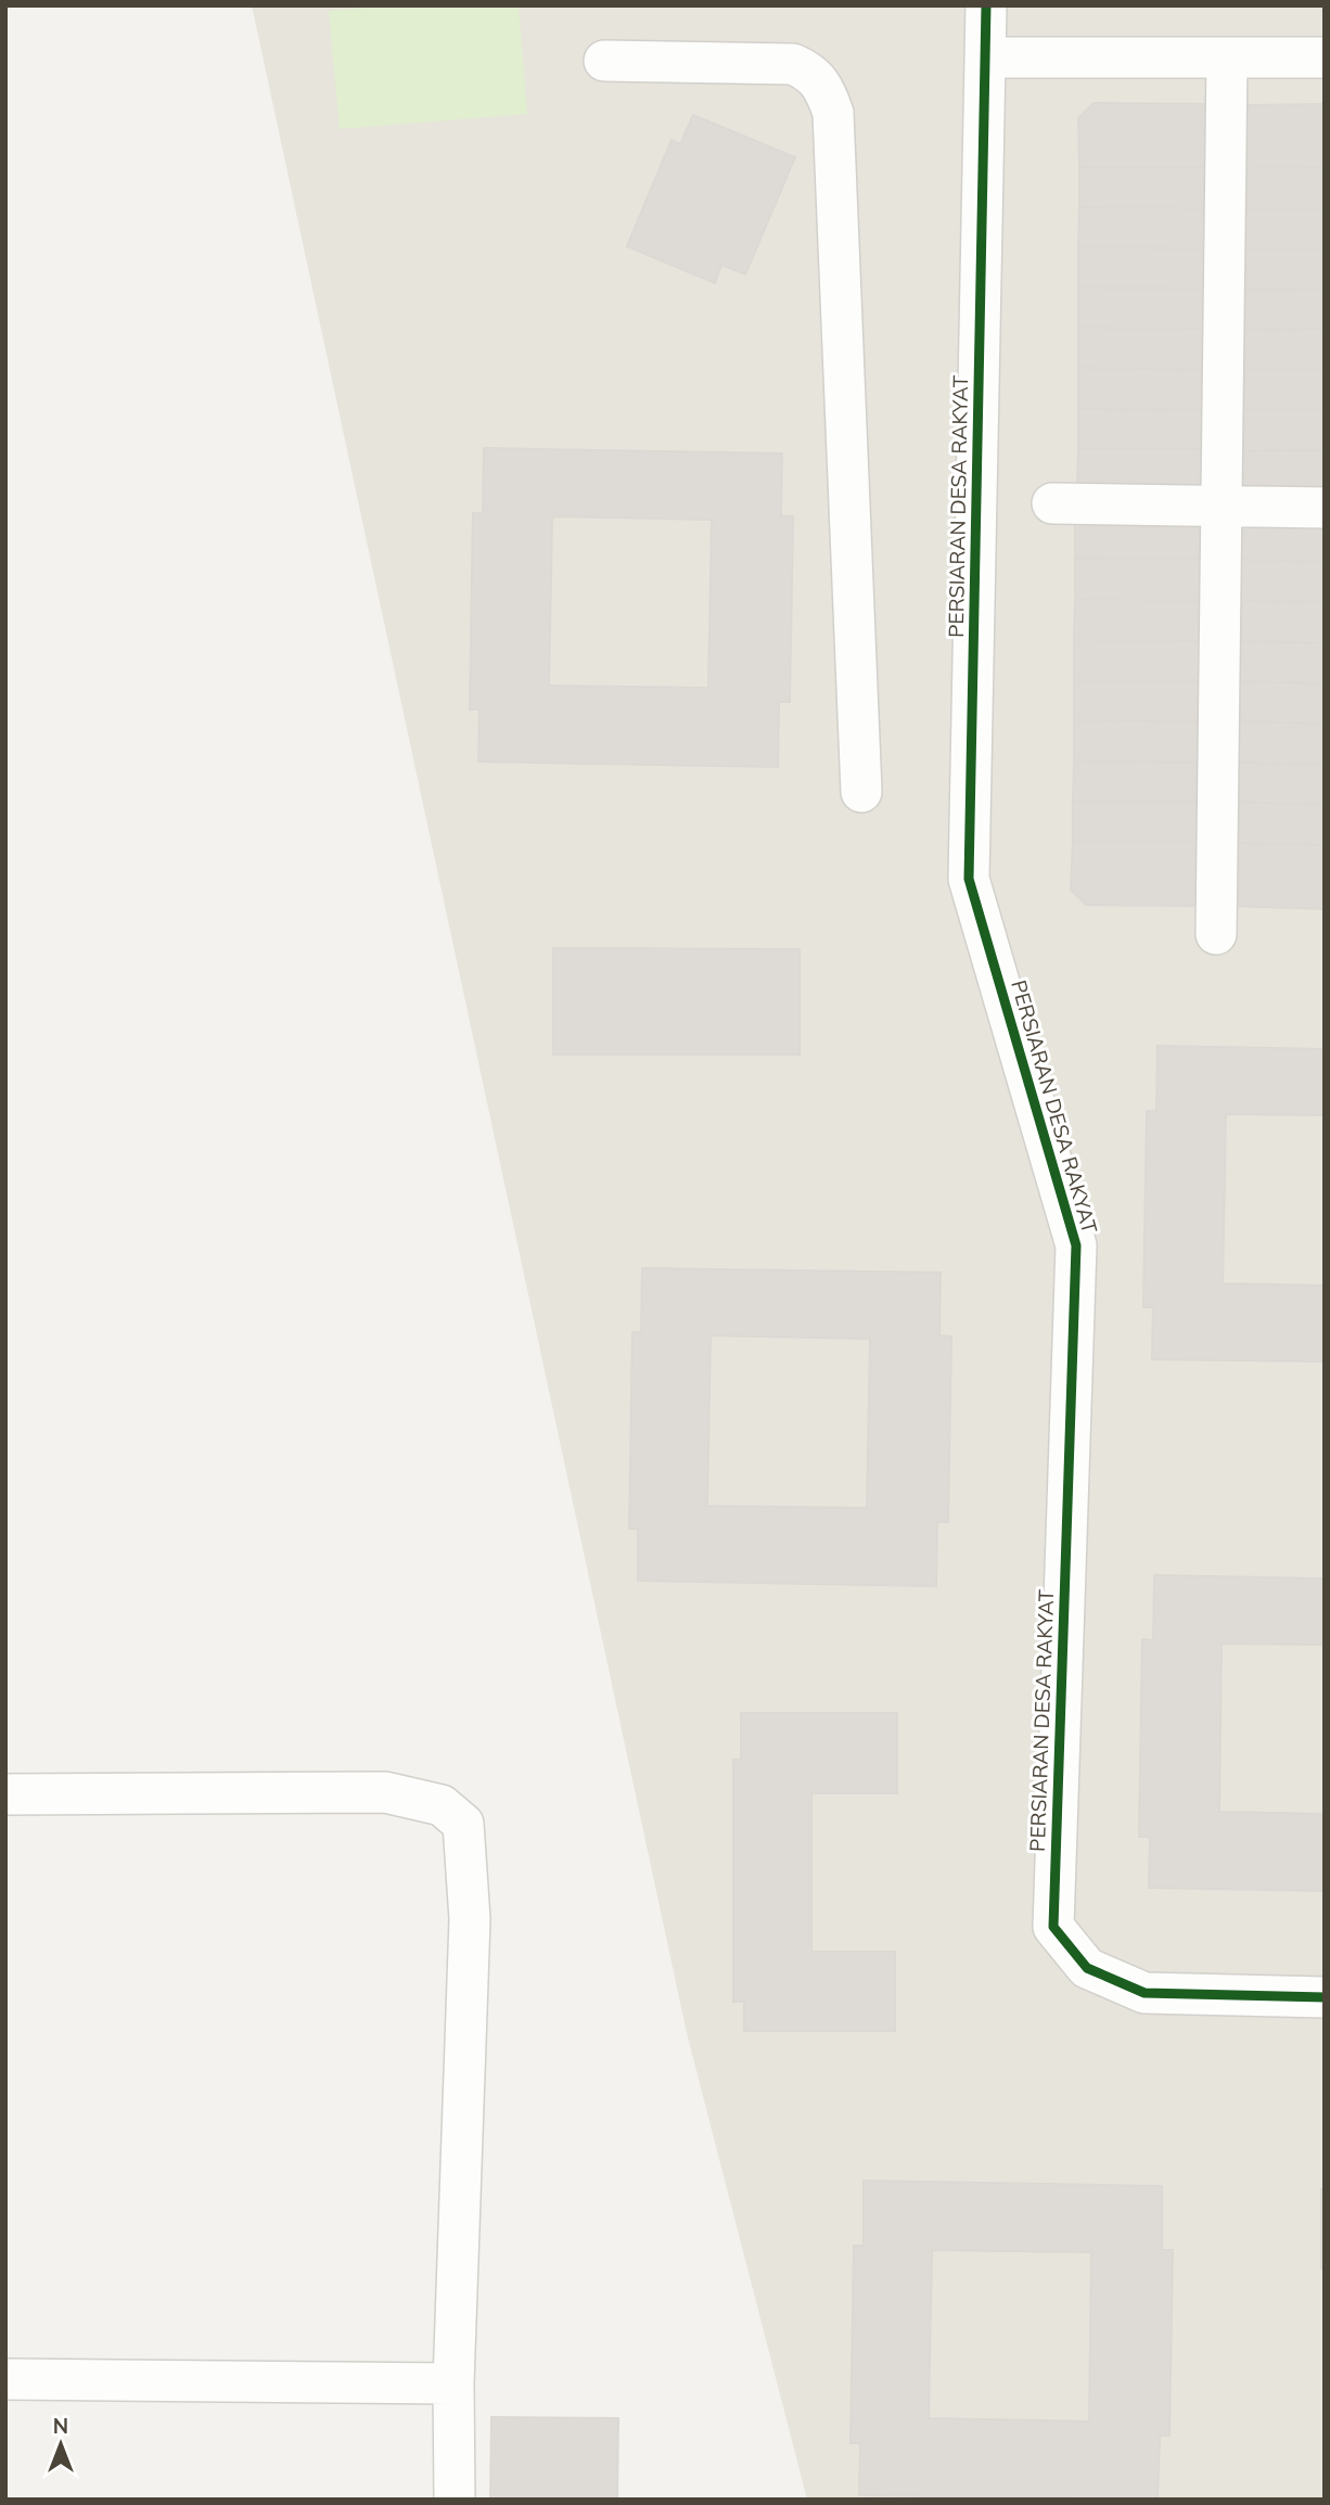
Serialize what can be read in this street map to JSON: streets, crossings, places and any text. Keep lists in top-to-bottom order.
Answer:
{
  "streets": {
    "street": ["PERSIARAN DESA RAKYAT"]
  },
  "north": "top"
}
